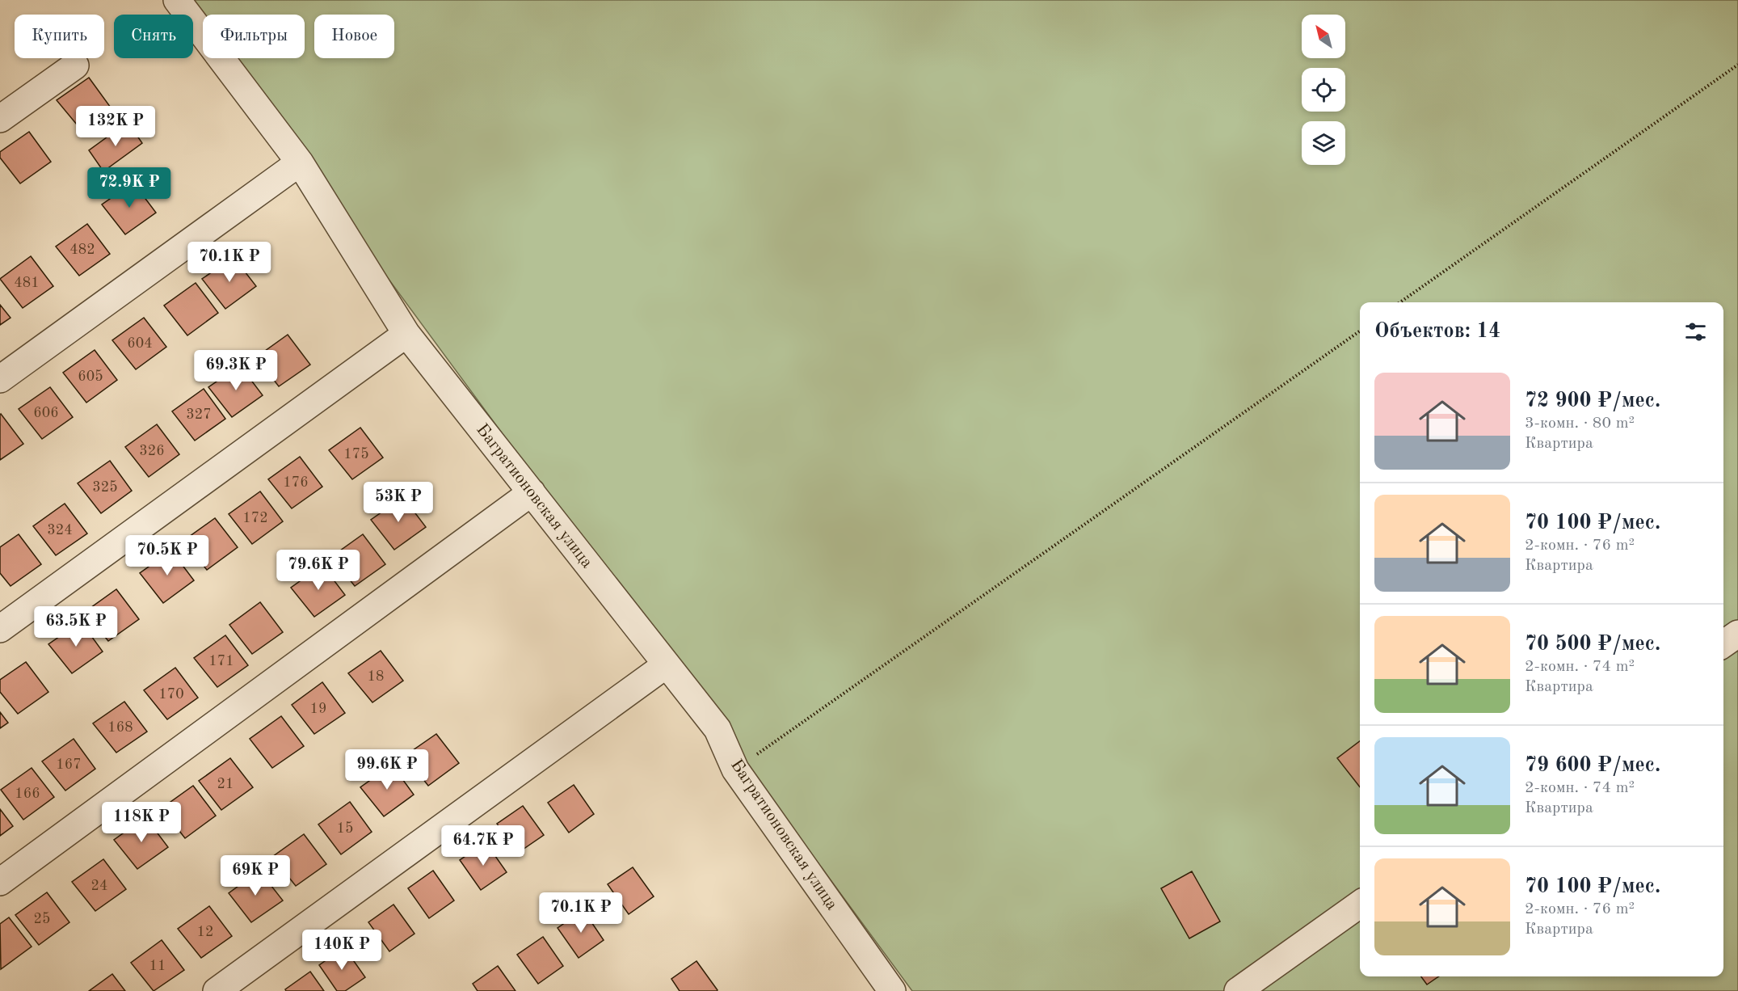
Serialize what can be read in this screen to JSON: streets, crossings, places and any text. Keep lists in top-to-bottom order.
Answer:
{
  "streets": {
    "street": ["Багратионовская улица"]
  },
  "house_numbers": [
    "482",
    "481",
    "604",
    "605",
    "606",
    "327",
    "326",
    "175",
    "176",
    "325",
    "172",
    "324",
    "171",
    "18",
    "170",
    "19",
    "168",
    "167",
    "21",
    "166",
    "15",
    "24",
    "25",
    "12",
    "11"
  ],
  "north": "top left",
  "page": {
    "chip": [
      "Купить",
      "Снять",
      "Фильтры",
      "Новое"
    ],
    "price": [
      "132K ₽",
      "72.9K ₽",
      "70.1K ₽",
      "69.3K ₽",
      "53K ₽",
      "70.5K ₽",
      "79.6K ₽",
      "63.5K ₽",
      "99.6K ₽",
      "118K ₽",
      "64.7K ₽",
      "69K ₽",
      "70.1K ₽",
      "140K ₽"
    ],
    "heading": "Объектов: 14",
    "list": [
      {
        "name": "72 900 ₽/мес.",
        "note": "3-комн. · 80 m² · Квартира"
      },
      {
        "name": "70 100 ₽/мес.",
        "note": "2-комн. · 76 m² · Квартира"
      },
      {
        "name": "70 500 ₽/мес.",
        "note": "2-комн. · 74 m² · Квартира"
      },
      {
        "name": "79 600 ₽/мес.",
        "note": "2-комн. · 74 m² · Квартира"
      },
      {
        "name": "70 100 ₽/мес.",
        "note": "2-комн. · 76 m² · Квартира"
      }
    ]
  }
}
